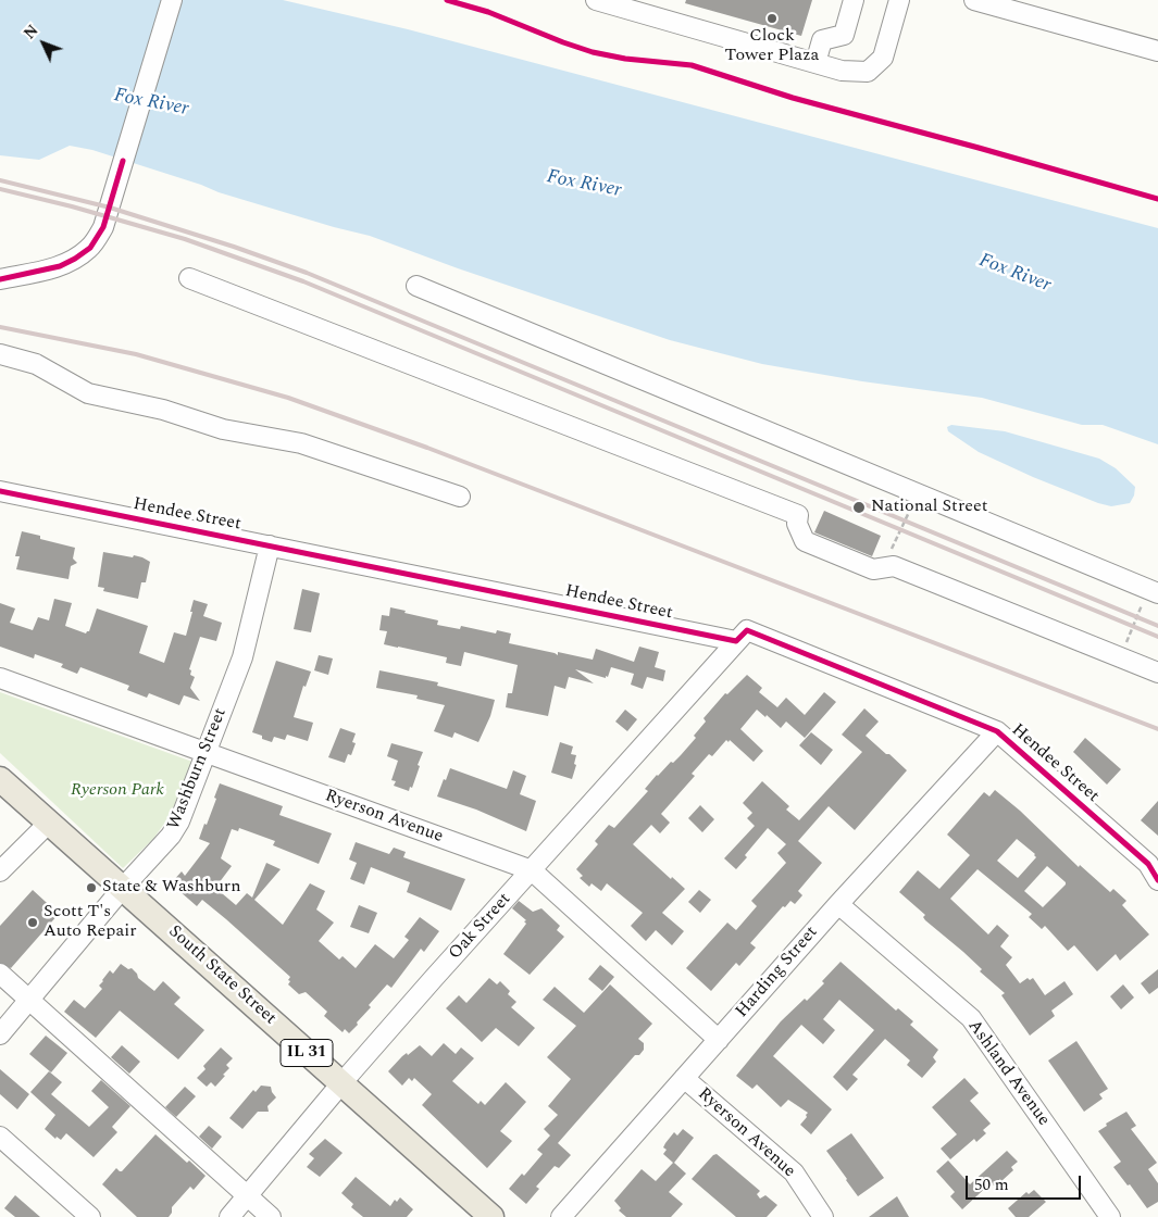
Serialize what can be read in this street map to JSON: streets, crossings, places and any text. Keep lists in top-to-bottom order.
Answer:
{
  "streets": {
    "main road": ["South State Street", "IL 31"],
    "street": [
      "Hendee Street",
      "Washburn Street",
      "Ryerson Avenue",
      "Oak Street",
      "Harding Street",
      "Ashland Avenue"
    ]
  },
  "crossings": [
    ["Hendee Street", "Washburn Street"],
    ["Hendee Street", "Oak Street"],
    ["Hendee Street", "Harding Street"],
    ["Washburn Street", "Ryerson Avenue"],
    ["Washburn Street", "South State Street"],
    ["Ryerson Avenue", "Oak Street"],
    ["Ryerson Avenue", "Harding Street"],
    ["Oak Street", "South State Street"],
    ["Harding Street", "Ashland Avenue"]
  ],
  "water": ["Fox River"],
  "parks": ["Ryerson Park"],
  "places": [
    "Clock Tower Plaza",
    "National Street",
    "State & Washburn",
    "Scott T's Auto Repair"
  ],
  "scale_bar": "50 m",
  "north": "top left"
}
